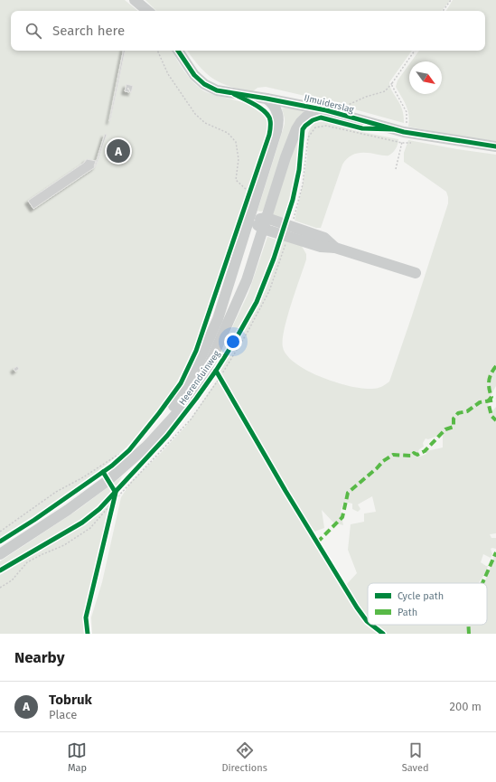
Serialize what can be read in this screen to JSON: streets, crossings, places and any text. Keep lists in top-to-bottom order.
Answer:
{
  "streets": {
    "street": ["IJmuiderslag", "Heerenduinweg"]
  },
  "crossings": [
    ["IJmuiderslag", "Heerenduinweg"]
  ],
  "legend": ["Cycle path", "Path"],
  "north": "bottom right",
  "page": {
    "search": "Search here",
    "pins": "A",
    "heading": "Nearby",
    "list": [
      {
        "mark": "A",
        "name": "Tobruk",
        "note": "Place",
        "value": "200 m"
      }
    ],
    "nav": ["Map", "Directions", "Saved"]
  }
}
